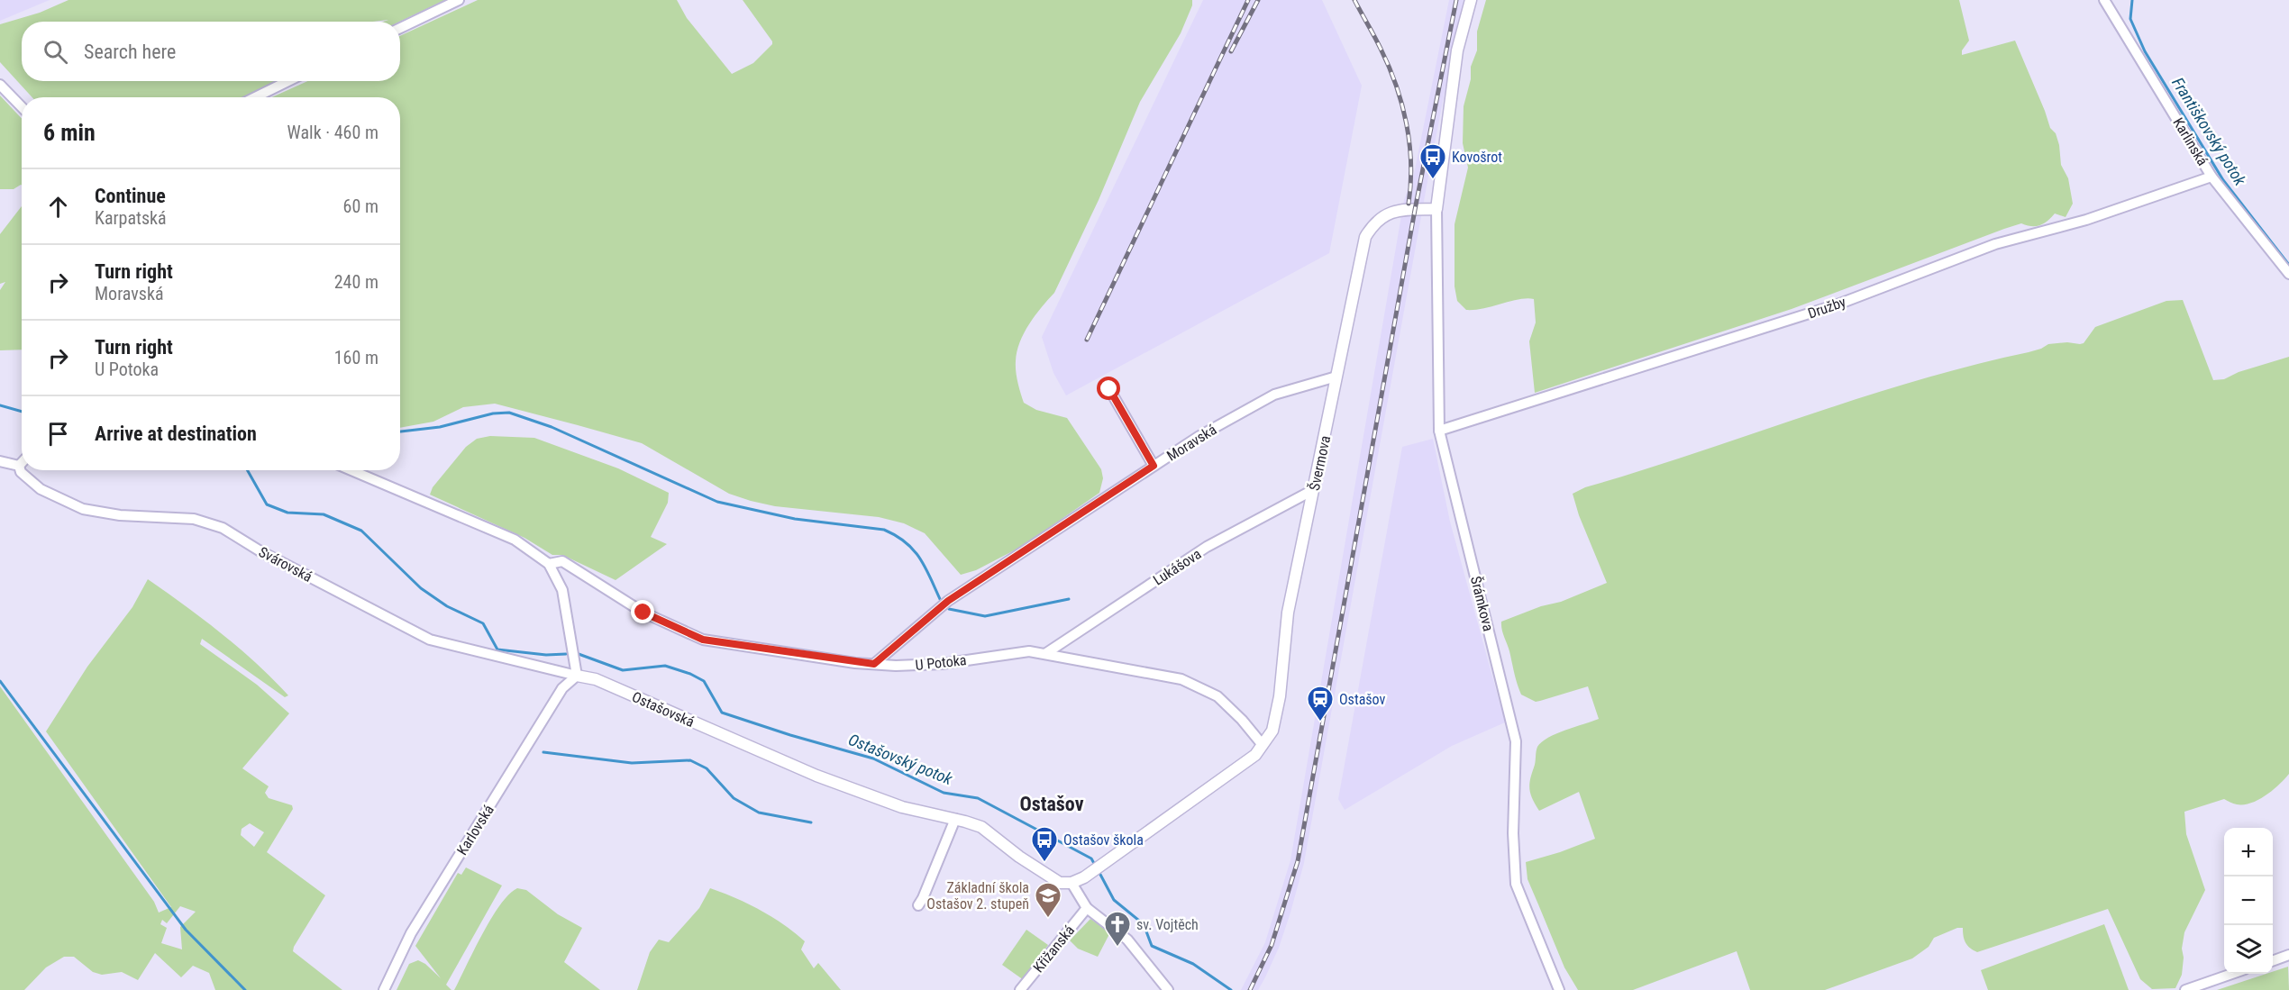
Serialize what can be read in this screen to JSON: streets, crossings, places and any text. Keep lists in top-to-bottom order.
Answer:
{
  "streets": {
    "street": [
      "Karlinská",
      "Družby",
      "Moravská",
      "Švermova",
      "Svárovská",
      "Lukášova",
      "Šrámkova",
      "U Potoka",
      "Ostašovská",
      "Karlovská",
      "Křižanská"
    ]
  },
  "crossings": [
    ["Karlinská", "Družby"],
    ["Družby", "Šrámkova"],
    ["Moravská", "Švermova"],
    ["Moravská", "U Potoka"],
    ["Švermova", "Lukášova"],
    ["Švermova", "Šrámkova"],
    ["Švermova", "U Potoka"],
    ["Švermova", "Ostašovská"],
    ["Svárovská", "Ostašovská"],
    ["Svárovská", "Karlovská"],
    ["Lukášova", "U Potoka"],
    ["Ostašovská", "Karlovská"]
  ],
  "districts": ["Ostašov"],
  "water": ["Františkovský potok", "Ostašovský potok"],
  "places": {
    "bus stop": ["Kovošrot", "Ostašov škola"],
    "station": ["Ostašov"],
    "school or university": ["Základní škola Ostašov 2. stupeň"],
    "church": ["sv. Vojtěch"]
  },
  "page": {
    "search": "Search here",
    "heading": ["6 min", "Walk · 460 m"],
    "list": [
      ["Continue", "Karpatská", "60 m"],
      ["Turn right", "Moravská", "240 m"],
      ["Turn right", "U Potoka", "160 m"],
      "Arrive at destination"
    ],
    "map_buttons": ["+", "−"]
  }
}
